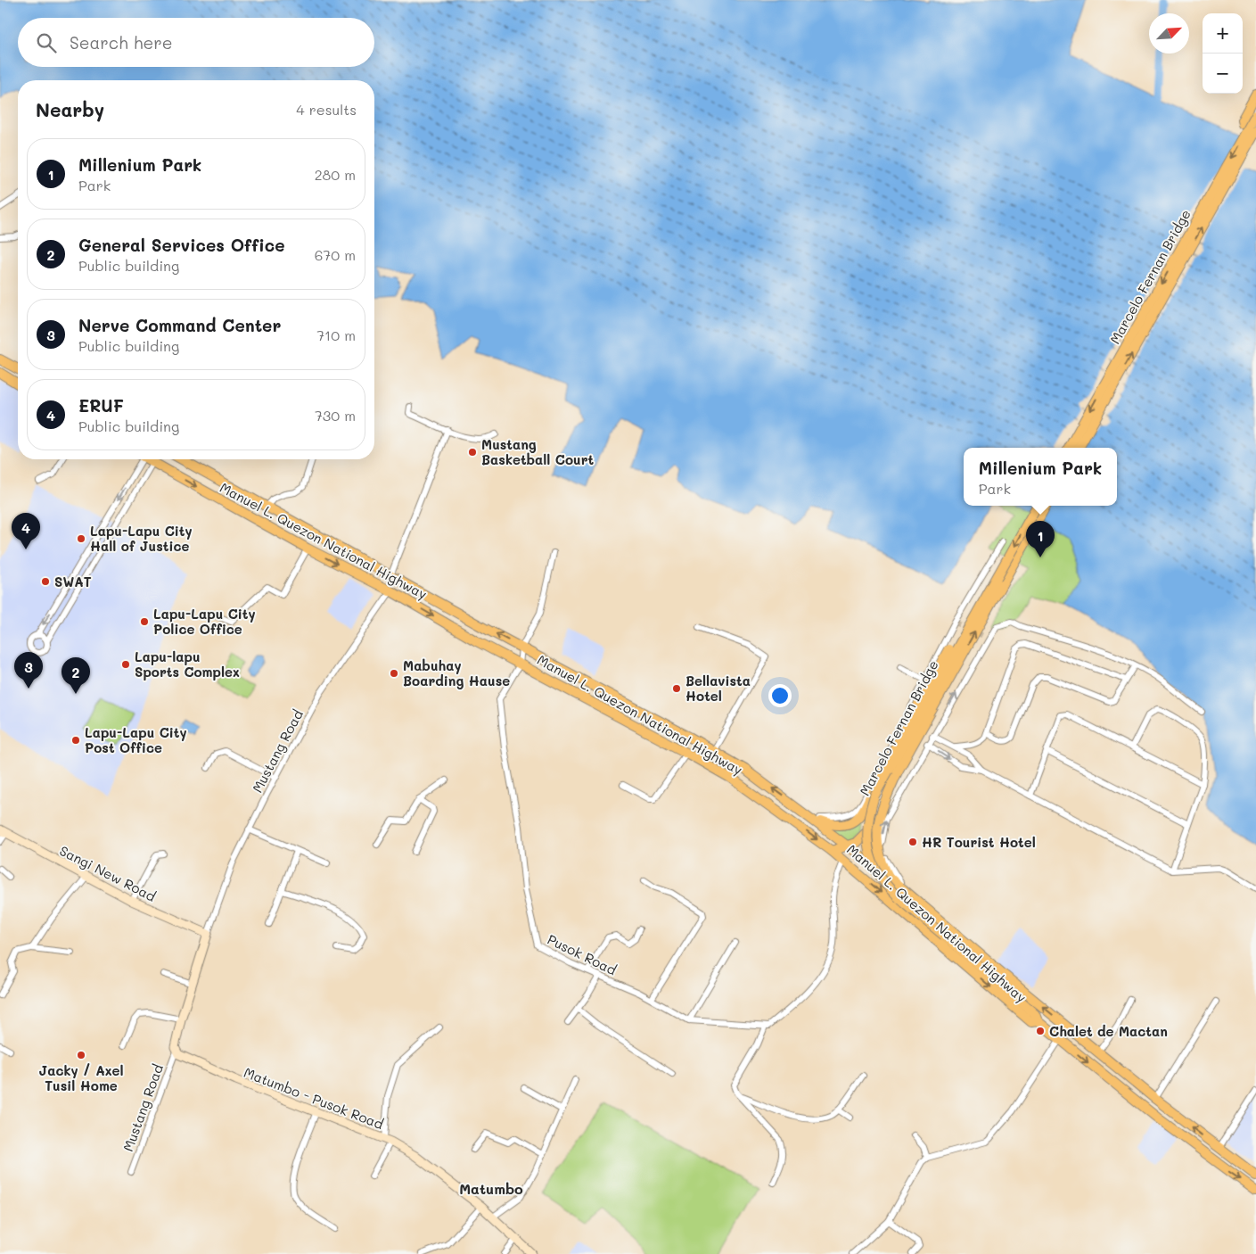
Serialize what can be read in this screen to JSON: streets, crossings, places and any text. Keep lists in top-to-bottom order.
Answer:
{
  "streets": {
    "main road": ["Marcelo Fernan Bridge", "Manuel L. Quezon National Highway"],
    "street": [
      "Mustang Road",
      "Sangi New Road",
      "Pusok Road",
      "Matumbo - Pusok Road"
    ]
  },
  "crossings": [
    ["Marcelo Fernan Bridge", "Manuel L. Quezon National Highway"],
    ["Manuel L. Quezon National Highway", "Mustang Road"],
    ["Manuel L. Quezon National Highway", "Pusok Road"],
    ["Mustang Road", "Sangi New Road"],
    ["Mustang Road", "Matumbo - Pusok Road"]
  ],
  "districts": ["Matumbo"],
  "places": [
    "Mustang Basketball Court",
    "Lapu-Lapu City Hall of Justice",
    "SWAT",
    "Lapu-Lapu City Police Office",
    "Lapu-lapu Sports Complex",
    "Mabuhay Boarding Hause",
    "Bellavista Hotel",
    "Lapu-Lapu City Post Office",
    "HR Tourist Hotel",
    "Chalet de Mactan",
    "Jacky / Axel Tusil Home"
  ],
  "north": "top right",
  "page": {
    "map_buttons": ["+", "−"],
    "search": "Search here",
    "heading": ["Nearby", "4 results"],
    "list": [
      {
        "mark": "1",
        "name": "Millenium Park",
        "note": "Park",
        "value": "280 m"
      },
      {
        "mark": "2",
        "name": "General Services Office",
        "note": "Public building",
        "value": "670 m"
      },
      {
        "mark": "3",
        "name": "Nerve Command Center",
        "note": "Public building",
        "value": "710 m"
      },
      {
        "mark": "4",
        "name": "ERUF",
        "note": "Public building",
        "value": "730 m"
      }
    ],
    "popup": ["Millenium Park", "Park"],
    "pins": [
      "4",
      "1",
      "3",
      "2"
    ]
  }
}
